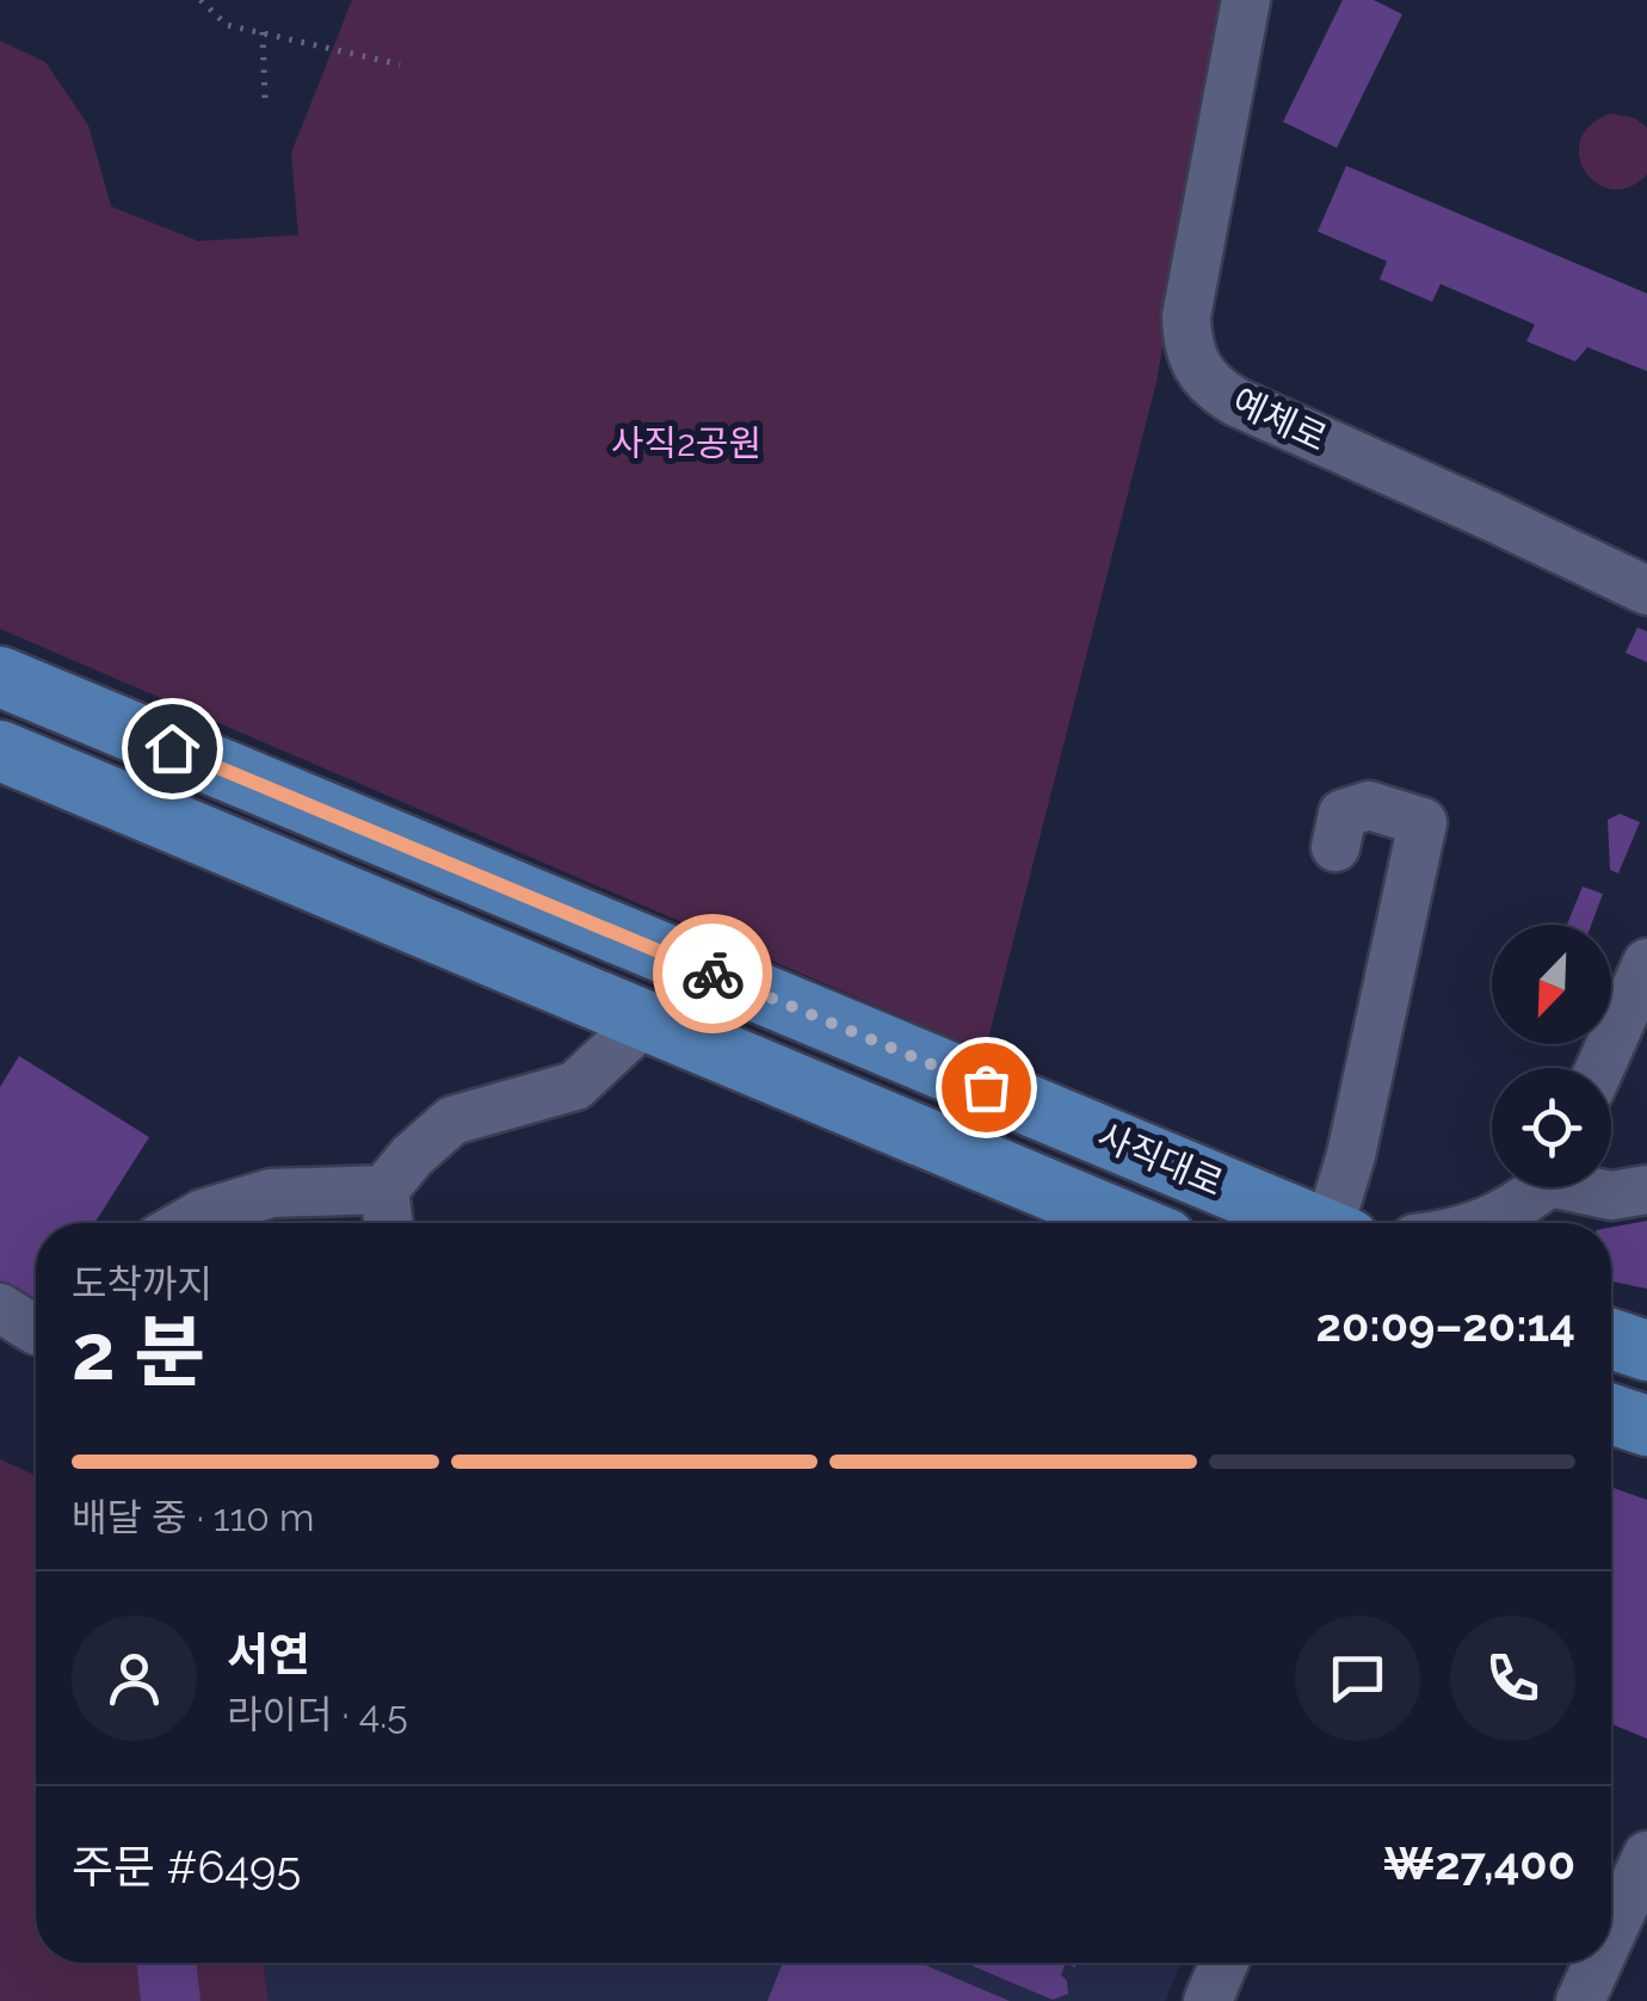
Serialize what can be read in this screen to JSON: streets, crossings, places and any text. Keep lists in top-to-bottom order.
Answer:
{
  "streets": {
    "main road": ["사직대로"],
    "street": ["예체로"]
  },
  "parks": ["사직2공원"],
  "north": "bottom left",
  "page": {
    "heading": ["2 분", "도착까지", "20:09–20:14"],
    "panel": [
      "서연",
      "라이더 · 4.5",
      "주문 #6495",
      "₩27,400"
    ],
    "bar": "배달 중 · 110 m"
  }
}
